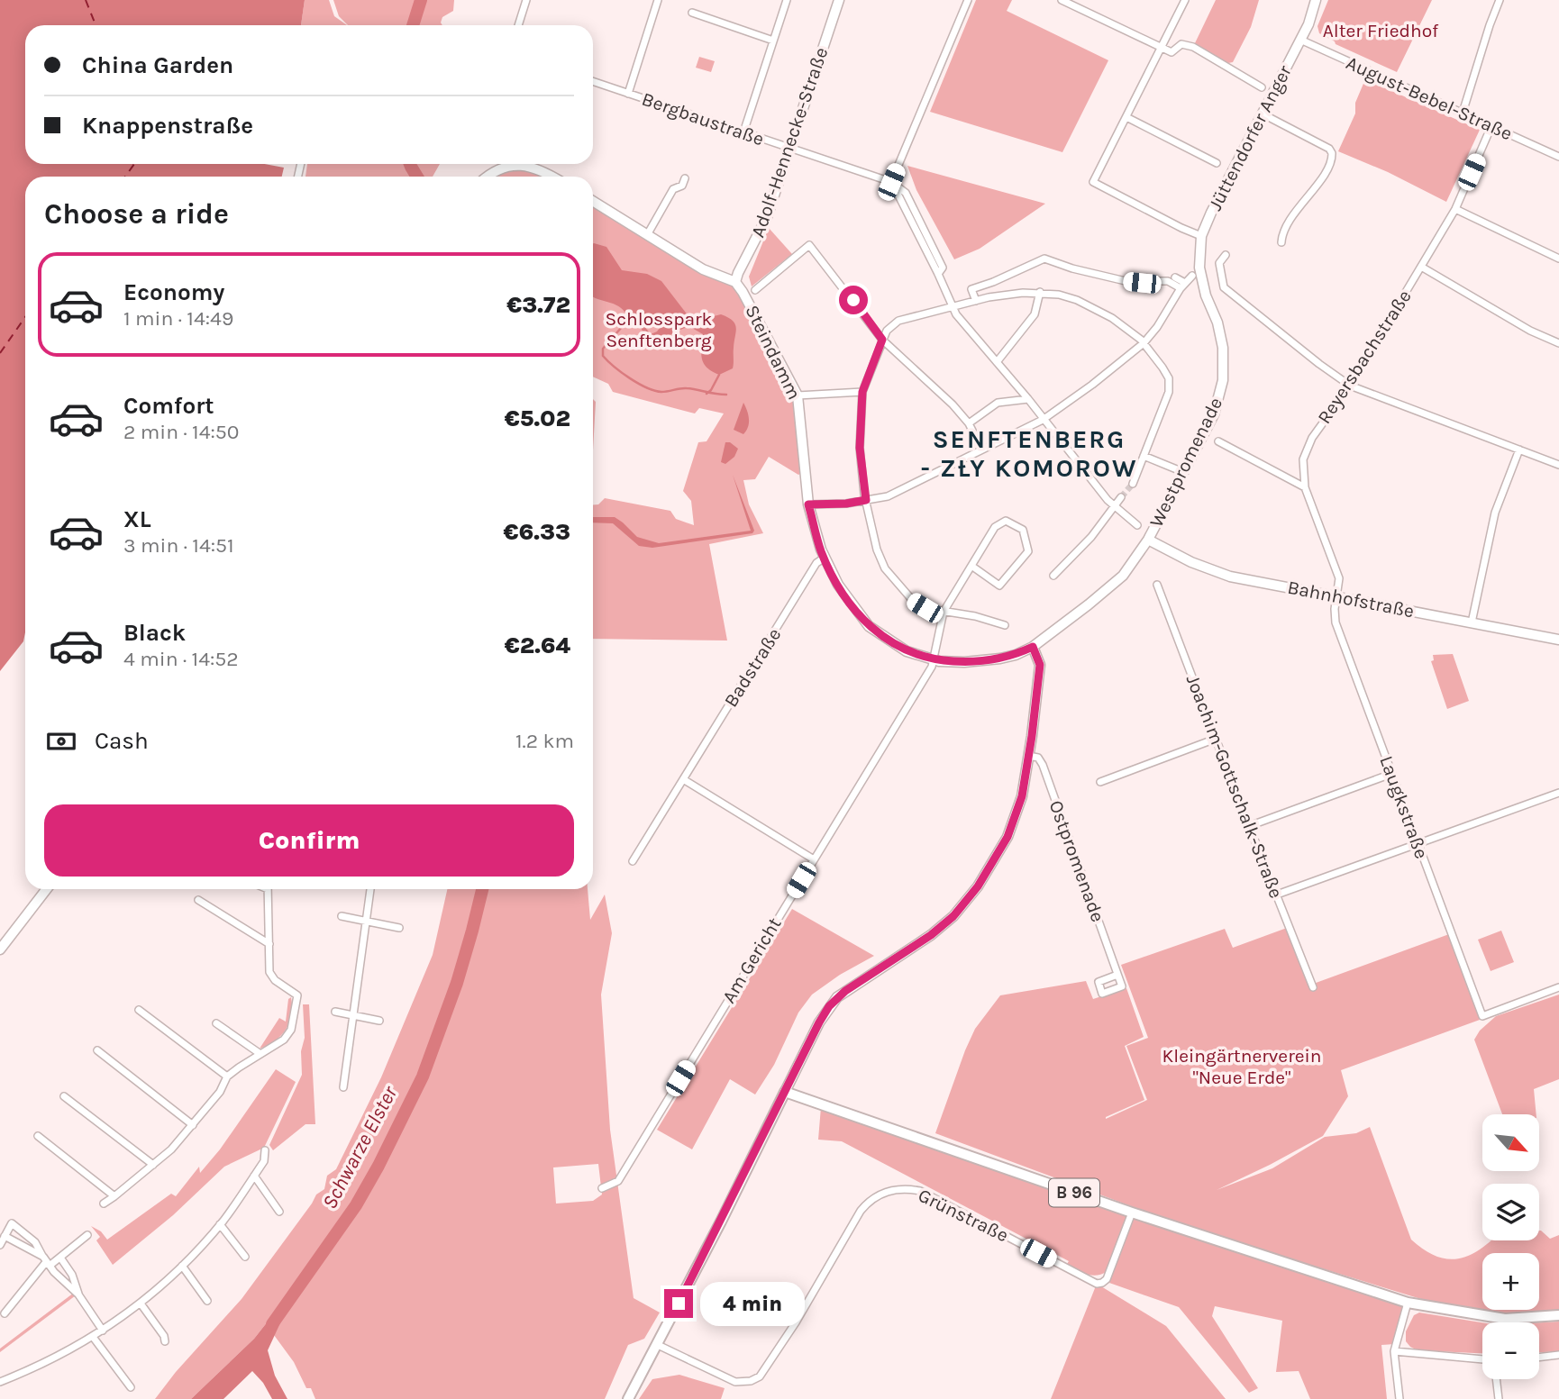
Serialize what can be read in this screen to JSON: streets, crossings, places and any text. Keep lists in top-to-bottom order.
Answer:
{
  "streets": {
    "main road": [
      "Jüttendorfer Anger",
      "Adolf-Hennecke-Straße",
      "Steindamm",
      "Westpromenade",
      "Bahnhofstraße",
      "B 96"
    ],
    "street": [
      "August-Bebel-Straße",
      "Bergbaustraße",
      "Reyersbachstraße",
      "Badstraße",
      "Joachim-Gottschalk-Straße",
      "Laugkstraße",
      "Ostpromenade",
      "Am Gericht",
      "Grünstraße"
    ]
  },
  "crossings": [
    ["August-Bebel-Straße", "Jüttendorfer Anger"],
    ["August-Bebel-Straße", "Reyersbachstraße"],
    ["Bergbaustraße", "Adolf-Hennecke-Straße"],
    ["Jüttendorfer Anger", "Westpromenade"],
    ["Adolf-Hennecke-Straße", "Steindamm"],
    ["Steindamm", "Westpromenade"],
    ["Steindamm", "Bahnhofstraße"],
    ["Steindamm", "Badstraße"],
    ["Steindamm", "Am Gericht"],
    ["Reyersbachstraße", "Bahnhofstraße"],
    ["Reyersbachstraße", "Laugkstraße"],
    ["Westpromenade", "Bahnhofstraße"],
    ["Bahnhofstraße", "Laugkstraße"],
    ["B 96", "Grünstraße"]
  ],
  "districts": ["SENFTENBERG - ZŁY KOMOROW"],
  "water": ["Schwarze Elster"],
  "parks": ["Alter Friedhof", "Schlosspark Senftenberg", "Kleingärtnerverein \"Neue Erde\""],
  "north": "bottom right",
  "page": {
    "banner": ["China Garden", "Knappenstraße"],
    "heading": "Choose a ride",
    "list": [
      {
        "name": "Economy",
        "note": "1 min · 14:49",
        "value": "€3.72"
      },
      {
        "name": "Comfort",
        "note": "2 min · 14:50",
        "value": "€5.02"
      },
      {
        "name": "XL",
        "note": "3 min · 14:51",
        "value": "€6.33"
      },
      {
        "name": "Black",
        "note": "4 min · 14:52",
        "value": "€2.64"
      }
    ],
    "pay": ["Cash", "1.2 km"],
    "buttons": "Confirm",
    "map_buttons": ["+", "−"],
    "bubble": "4 min"
  }
}
